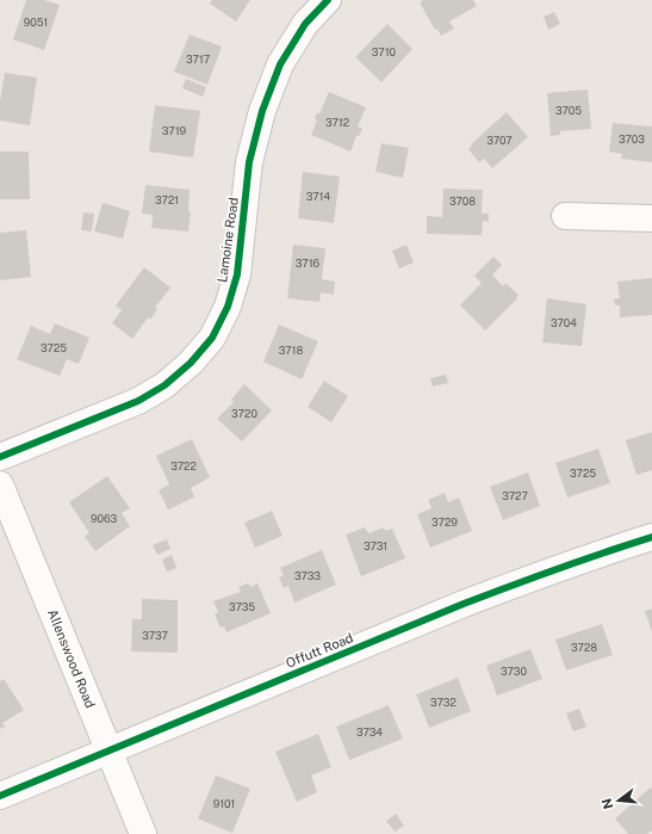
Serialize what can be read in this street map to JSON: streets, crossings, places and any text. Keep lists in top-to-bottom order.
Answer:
{
  "streets": {
    "street": ["Lamoine Road", "Offutt Road", "Allenswood Road"]
  },
  "crossings": [
    ["Offutt Road", "Allenswood Road"]
  ],
  "house_numbers": [
    "9051",
    "3710",
    "3717",
    "3705",
    "3712",
    "3719",
    "3703",
    "3707",
    "3714",
    "3721",
    "3708",
    "3716",
    "3704",
    "3725",
    "3718",
    "3720",
    "3722",
    "3725",
    "3727",
    "9063",
    "3729",
    "3731",
    "3733",
    "3735",
    "3737",
    "3728",
    "3730",
    "3732",
    "3734",
    "9101"
  ],
  "north": "left"
}
